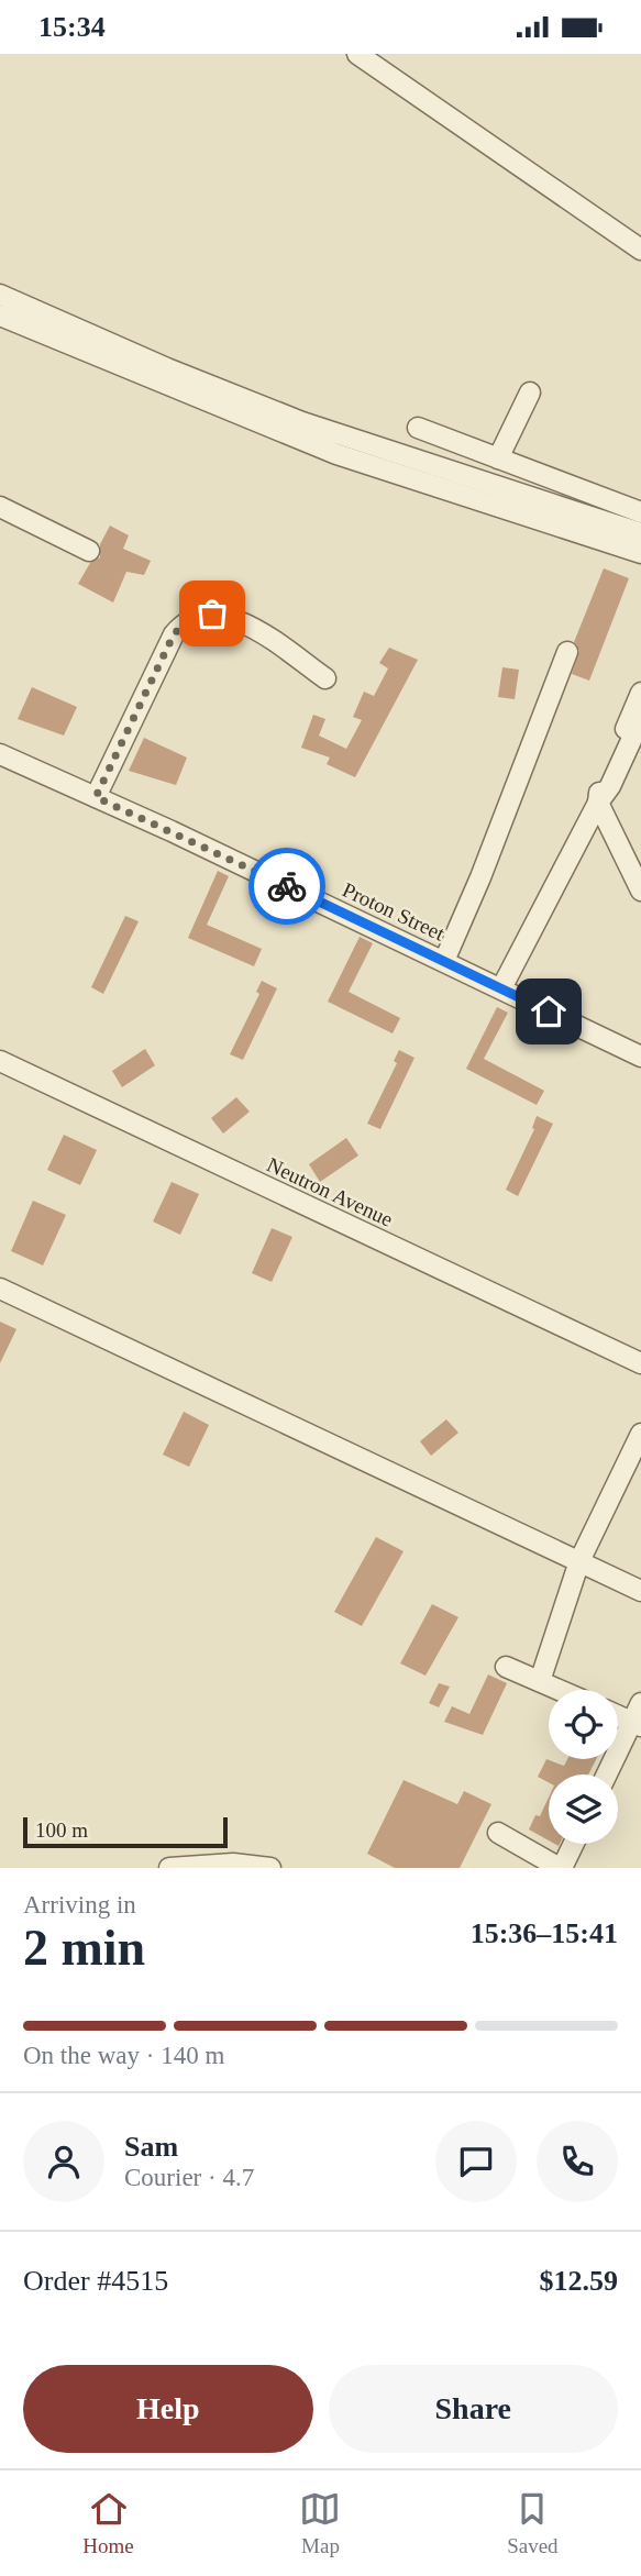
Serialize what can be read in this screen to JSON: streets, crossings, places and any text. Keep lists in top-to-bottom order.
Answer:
{
  "streets": {
    "street": ["Proton Street", "Neutron Avenue"]
  },
  "scale_bar": "100 m",
  "page": {
    "status": "15:34",
    "scale": "100 m",
    "heading": ["2 min", "Arriving in", "15:36–15:41"],
    "panel": [
      "Sam",
      "Courier · 4.7",
      "Order #4515",
      "$12.59"
    ],
    "bar": "On the way · 140 m",
    "buttons": ["Help", "Share"],
    "tabs": ["Home", "Map", "Saved"]
  }
}
